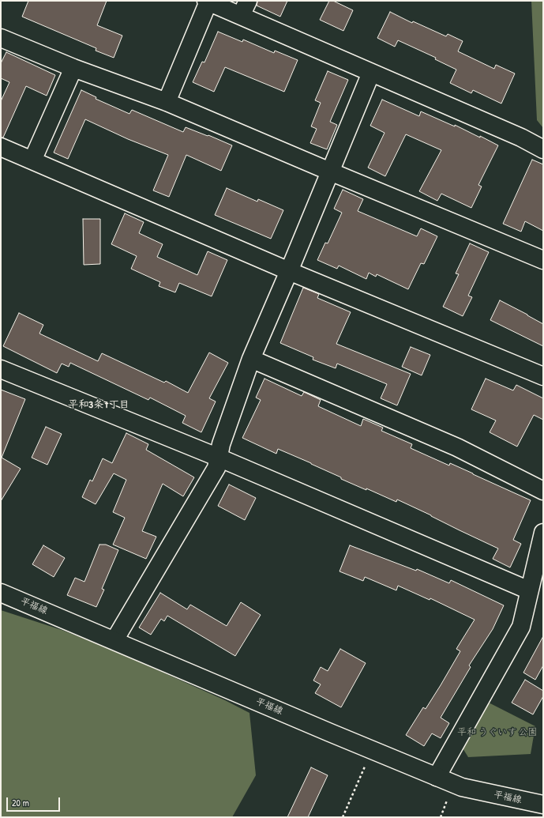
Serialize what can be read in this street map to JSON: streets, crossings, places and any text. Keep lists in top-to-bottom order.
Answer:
{
  "streets": {
    "street": ["平福線"]
  },
  "districts": ["平和3条7丁目"],
  "parks": ["平和 うぐいす 公園"],
  "scale_bar": "20 m"
}
